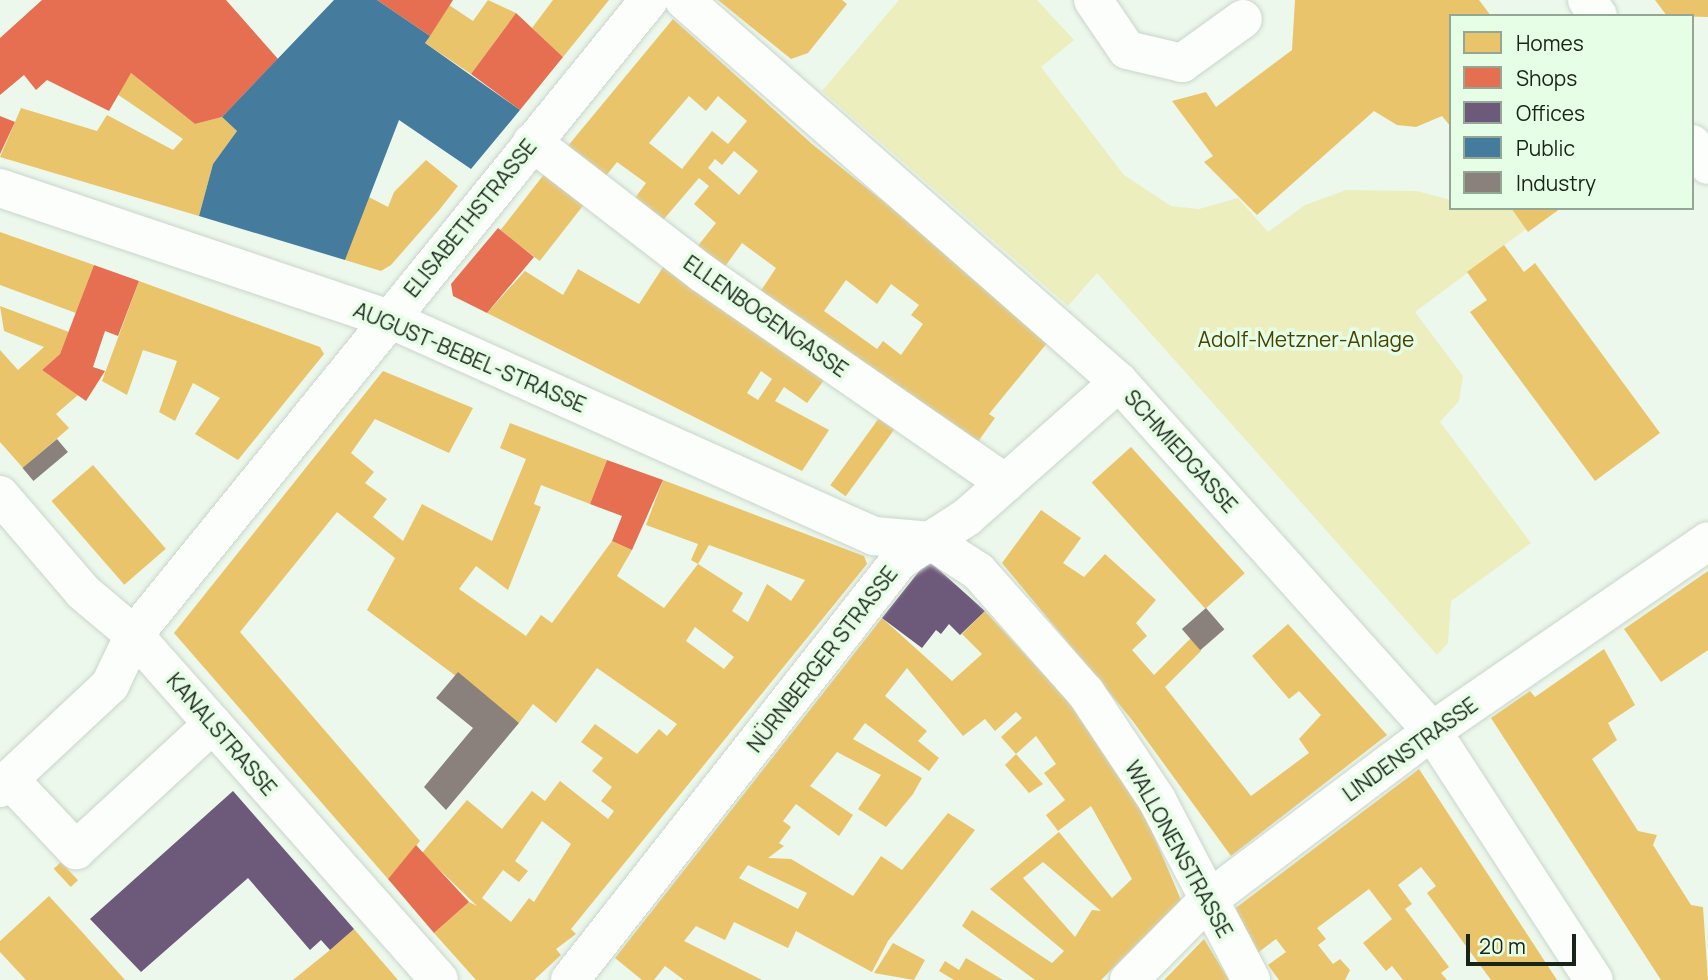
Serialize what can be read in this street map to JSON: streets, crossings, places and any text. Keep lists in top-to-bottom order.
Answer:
{
  "streets": {
    "street": [
      "ELISABETHSTRASSE",
      "ELLENBOGENGASSE",
      "AUGUST-BEBEL-STRASSE",
      "SCHMIEDGASSE",
      "NÜRNBERGER STRASSE",
      "KANALSTRASSE",
      "LINDENSTRASSE",
      "WALLONENSTRASSE"
    ]
  },
  "crossings": [
    ["ELISABETHSTRASSE", "ELLENBOGENGASSE"],
    ["ELISABETHSTRASSE", "AUGUST-BEBEL-STRASSE"],
    ["ELISABETHSTRASSE", "KANALSTRASSE"],
    ["ELLENBOGENGASSE", "NÜRNBERGER STRASSE"],
    ["AUGUST-BEBEL-STRASSE", "NÜRNBERGER STRASSE"],
    ["AUGUST-BEBEL-STRASSE", "WALLONENSTRASSE"],
    ["SCHMIEDGASSE", "NÜRNBERGER STRASSE"],
    ["SCHMIEDGASSE", "LINDENSTRASSE"],
    ["NÜRNBERGER STRASSE", "WALLONENSTRASSE"],
    ["LINDENSTRASSE", "WALLONENSTRASSE"]
  ],
  "parks": ["Adolf-Metzner-Anlage"],
  "legend": [
    "Homes",
    "Shops",
    "Offices",
    "Public",
    "Industry"
  ],
  "scale_bar": "20 m"
}
